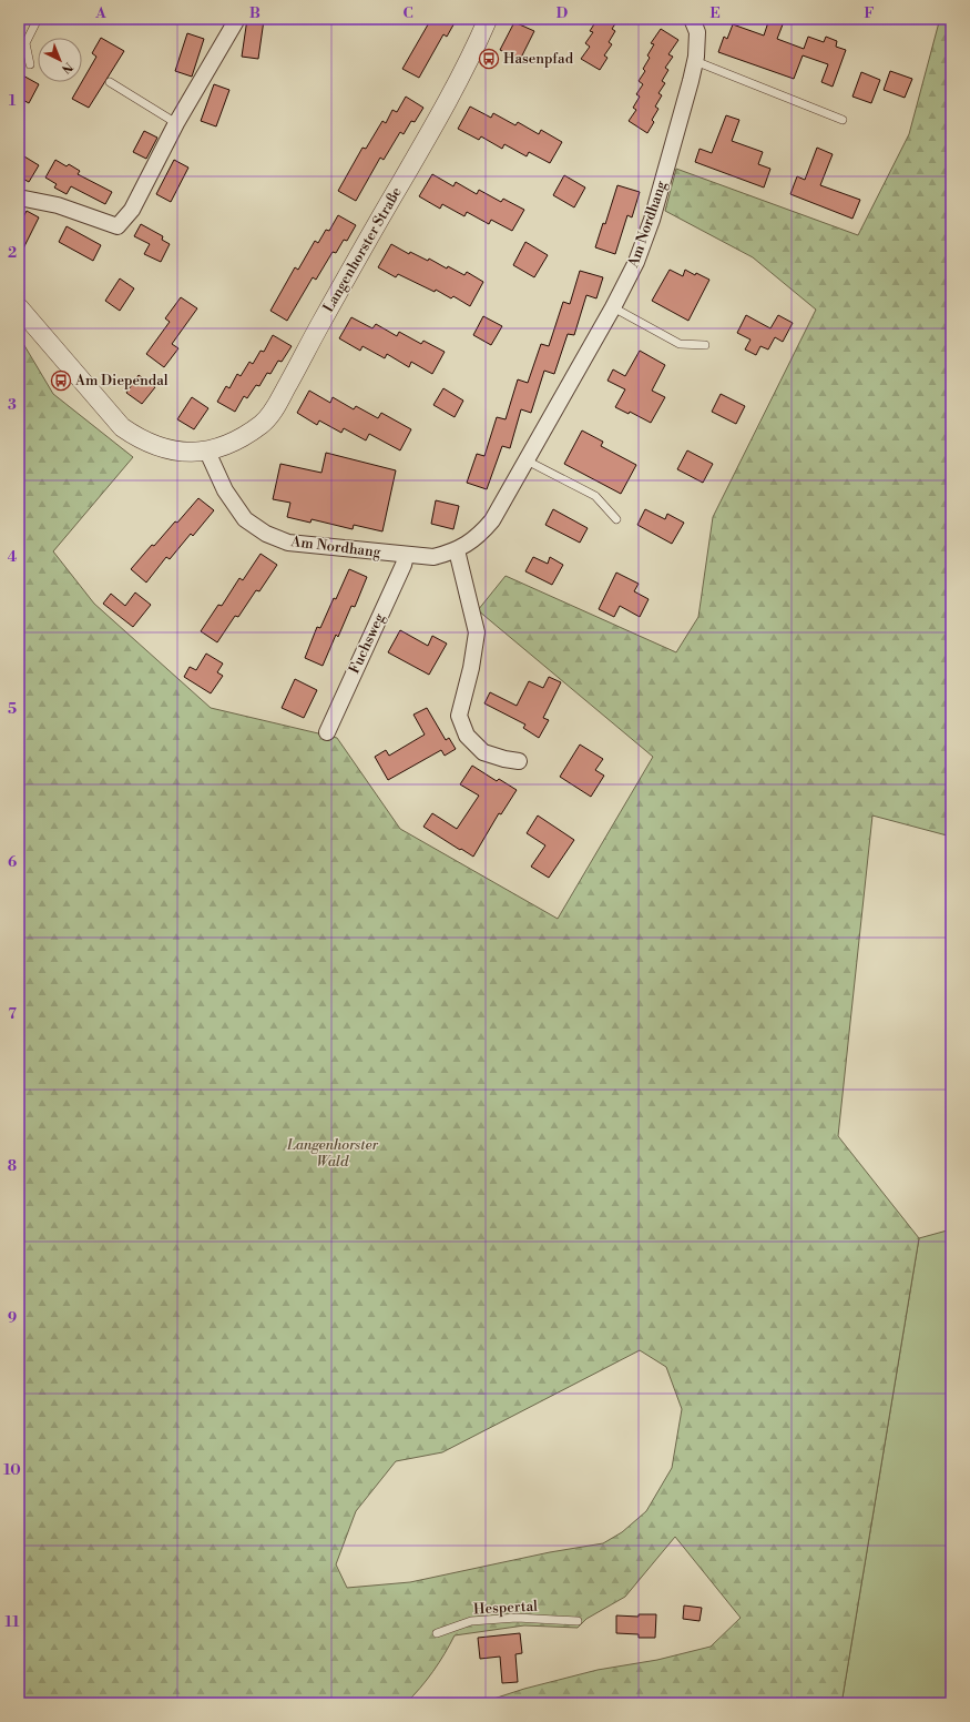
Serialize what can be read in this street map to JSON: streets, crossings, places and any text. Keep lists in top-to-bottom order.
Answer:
{
  "streets": {
    "street": ["Am Nordhang", "Langenhorster Straße", "Fuchsweg"],
    "lane": ["Hespertal"]
  },
  "crossings": [
    ["Am Nordhang", "Langenhorster Straße"],
    ["Am Nordhang", "Fuchsweg"]
  ],
  "parks": ["Langenhorster Wald"],
  "places": {
    "bus stop": ["Hasenpfad", "Am Diependal"]
  },
  "north": "bottom right",
  "grid": {
    "columns": [
      "A",
      "B",
      "C",
      "D",
      "E",
      "F"
    ],
    "rows": [
      "1",
      "2",
      "3",
      "4",
      "5",
      "6",
      "7",
      "8",
      "9",
      "10",
      "11"
    ]
  }
}
